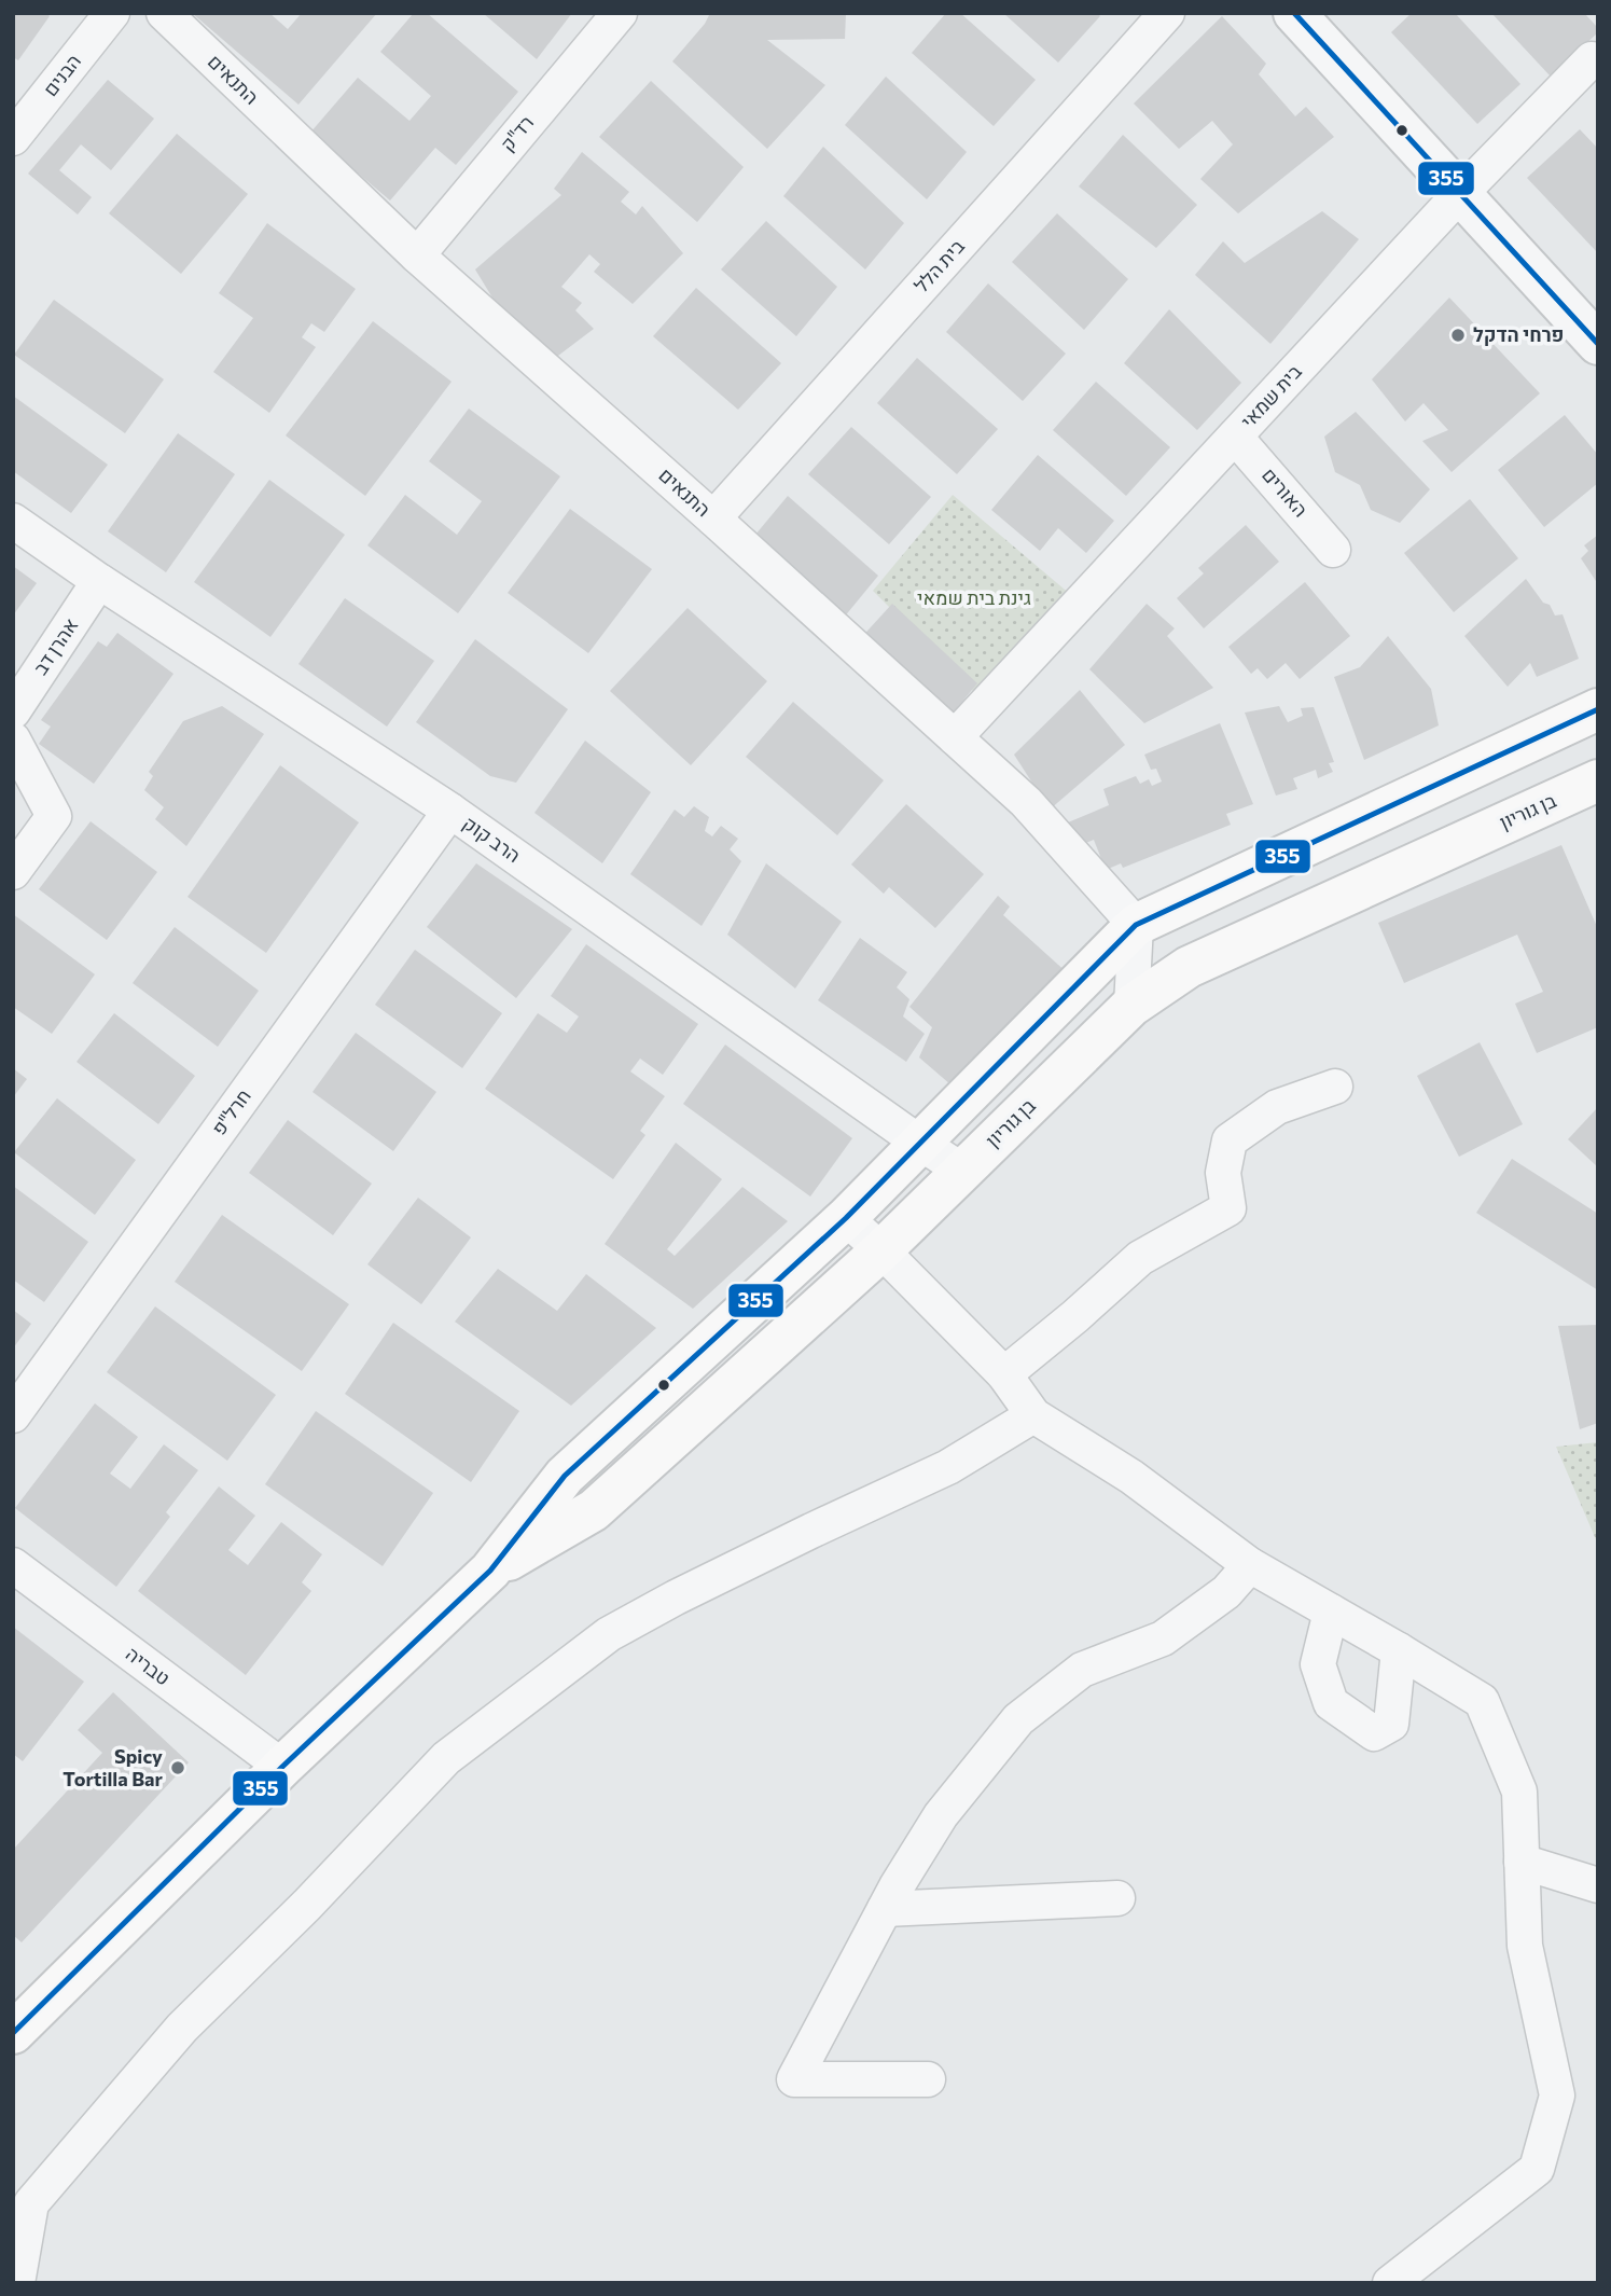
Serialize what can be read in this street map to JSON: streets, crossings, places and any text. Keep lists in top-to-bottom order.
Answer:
{
  "streets": {
    "main road": ["בן גוריון"],
    "street": [
      "הבנים",
      "התנאים",
      "רד\"ק",
      "בית הלל",
      "בית שמאי",
      "האורים",
      "אהרן דב",
      "הרב קוק",
      "חרל\"פ",
      "טבריה"
    ]
  },
  "crossings": [
    ["התנאים", "רד\"ק"],
    ["התנאים", "בית הלל"],
    ["התנאים", "בית שמאי"],
    ["התנאים", "בן גוריון"],
    ["בית שמאי", "האורים"],
    ["אהרן דב", "הרב קוק"],
    ["בן גוריון", "הרב קוק"],
    ["בן גוריון", "טבריה"],
    ["הרב קוק", "חרל\"פ"]
  ],
  "parks": ["גינת בית שמאי"],
  "places": ["פרחי הדקל", "Spicy Tortilla Bar"],
  "lines": ["transit line 355"]
}
